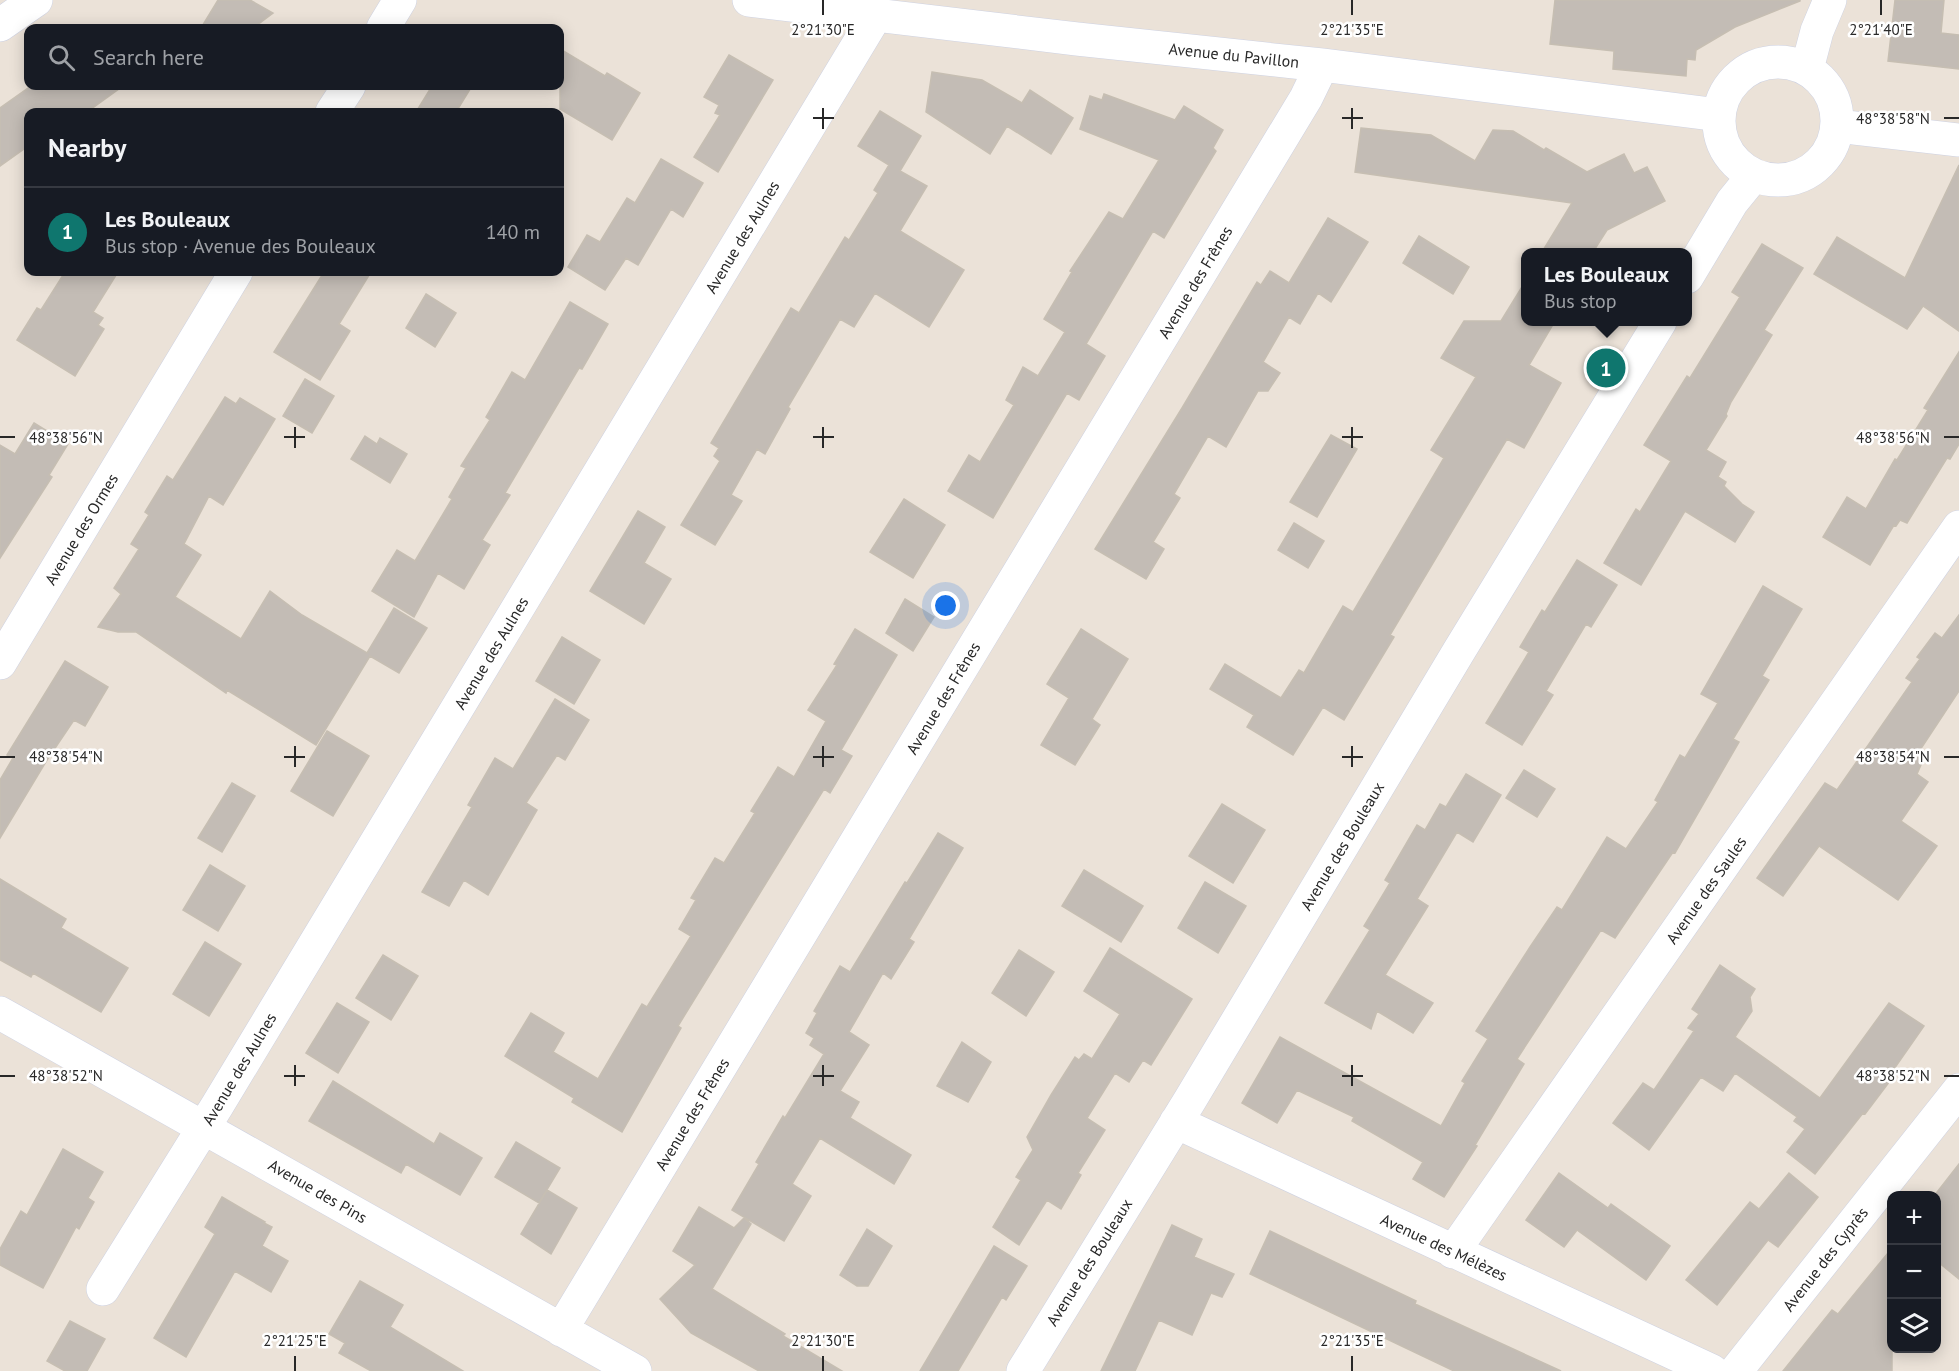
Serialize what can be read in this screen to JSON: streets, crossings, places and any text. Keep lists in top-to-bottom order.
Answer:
{
  "streets": {
    "street": [
      "Avenue du Pavillon",
      "Avenue des Aulnes",
      "Avenue des Frênes",
      "Avenue des Ormes",
      "Avenue des Bouleaux",
      "Avenue des Saules",
      "Avenue des Pins",
      "Avenue des Mélèzes",
      "Avenue des Cyprès"
    ]
  },
  "crossings": [
    ["Avenue du Pavillon", "Avenue des Aulnes"],
    ["Avenue du Pavillon", "Avenue des Frênes"],
    ["Avenue des Aulnes", "Avenue des Pins"],
    ["Avenue des Frênes", "Avenue des Pins"],
    ["Avenue des Bouleaux", "Avenue des Mélèzes"],
    ["Avenue des Saules", "Avenue des Mélèzes"]
  ],
  "page": {
    "search": "Search here",
    "heading": "Nearby",
    "list": [
      {
        "mark": "1",
        "name": "Les Bouleaux",
        "note": "Bus stop · Avenue des Bouleaux",
        "value": "140 m"
      }
    ],
    "popup": ["Les Bouleaux", "Bus stop"],
    "pins": "1",
    "map_buttons": ["+", "−"]
  },
  "coordinates": [
    "2°21'30\"E",
    "2°21'35\"E",
    "2°21'40\"E",
    "48°38'58\"N",
    "48°38'56\"N",
    "48°38'54\"N",
    "48°38'52\"N",
    "2°21'25\"E"
  ]
}
